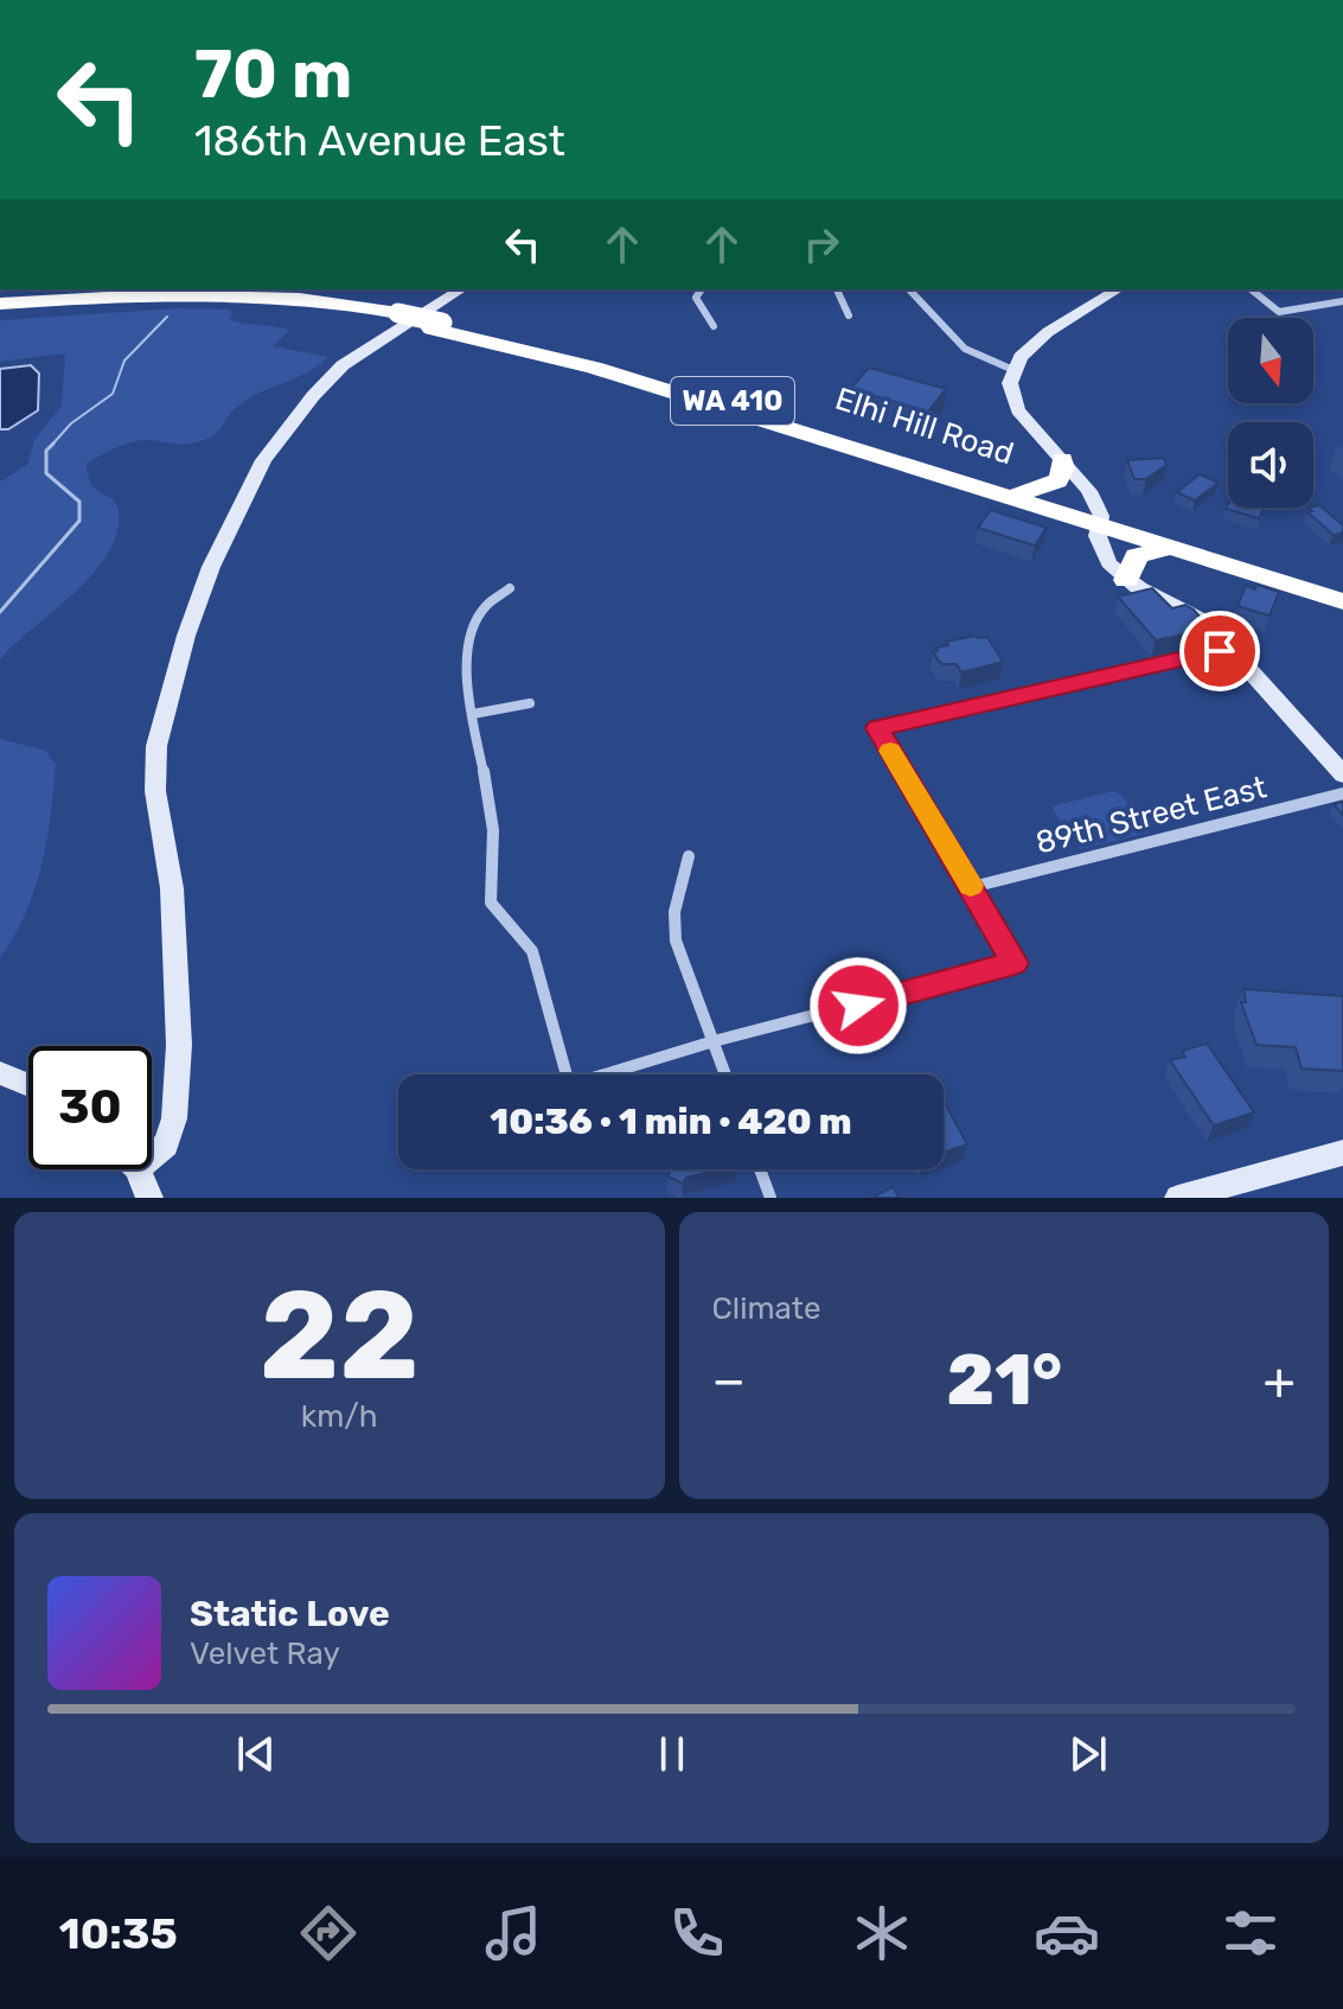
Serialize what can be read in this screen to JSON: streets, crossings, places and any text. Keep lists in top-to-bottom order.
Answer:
{
  "streets": {
    "highway": ["WA 410", "Elhi Hill Road"],
    "street": ["89th Street East"]
  },
  "crossings": [
    ["WA 410", "Elhi Hill Road"]
  ],
  "north": "bottom",
  "page": {
    "turn": ["70 m", "186th Avenue East"],
    "limit": "30",
    "trip": "10:36 · 1 min · 420 m",
    "tile": [
      ["22", "km/h"],
      "Climate"
    ],
    "heat": ["−", "21°", "+"],
    "song": ["Static Love", "Velvet Ray"],
    "tabs": "10:35"
  }
}
